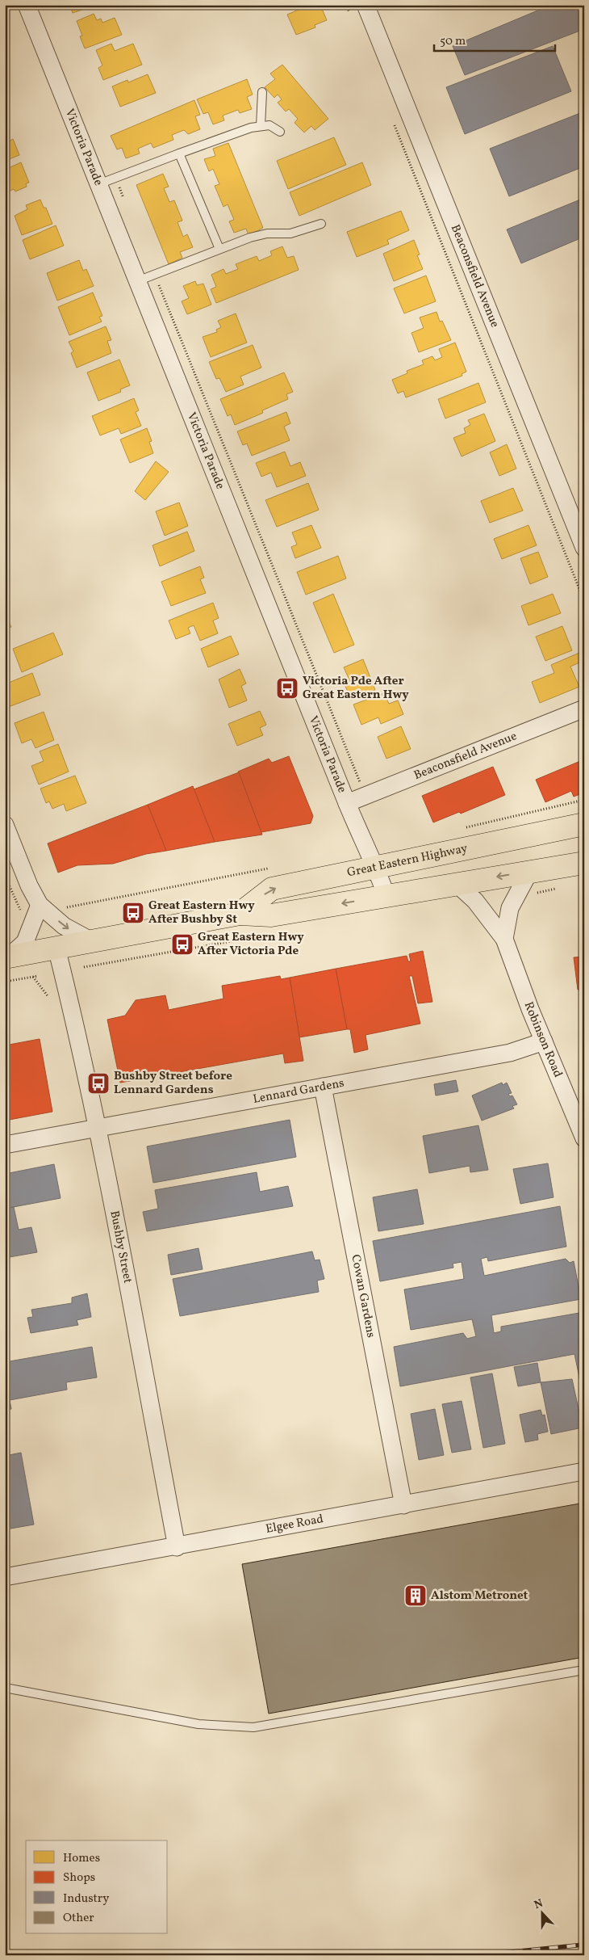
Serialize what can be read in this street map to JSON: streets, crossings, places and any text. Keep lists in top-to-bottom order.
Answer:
{
  "streets": {
    "highway": ["Great Eastern Highway"],
    "street": [
      "Victoria Parade",
      "Beaconsfield Avenue",
      "Robinson Road",
      "Lennard Gardens",
      "Bushby Street",
      "Cowan Gardens",
      "Elgee Road"
    ]
  },
  "crossings": [
    ["Victoria Parade", "Beaconsfield Avenue"],
    ["Victoria Parade", "Great Eastern Highway"],
    ["Great Eastern Highway", "Robinson Road"],
    ["Great Eastern Highway", "Bushby Street"],
    ["Robinson Road", "Lennard Gardens"],
    ["Lennard Gardens", "Bushby Street"],
    ["Lennard Gardens", "Cowan Gardens"],
    ["Bushby Street", "Elgee Road"],
    ["Cowan Gardens", "Elgee Road"]
  ],
  "places": {
    "bus stop": [
      "Victoria Pde After Great Eastern Hwy",
      "Great Eastern Hwy After Bushby St",
      "Great Eastern Hwy After Victoria Pde",
      "Bushby Street before Lennard Gardens"
    ],
    "building": ["Alstom Metronet"]
  },
  "legend": [
    "Homes",
    "Shops",
    "Industry",
    "Other"
  ],
  "scale_bar": "50 m",
  "north": "top"
}
